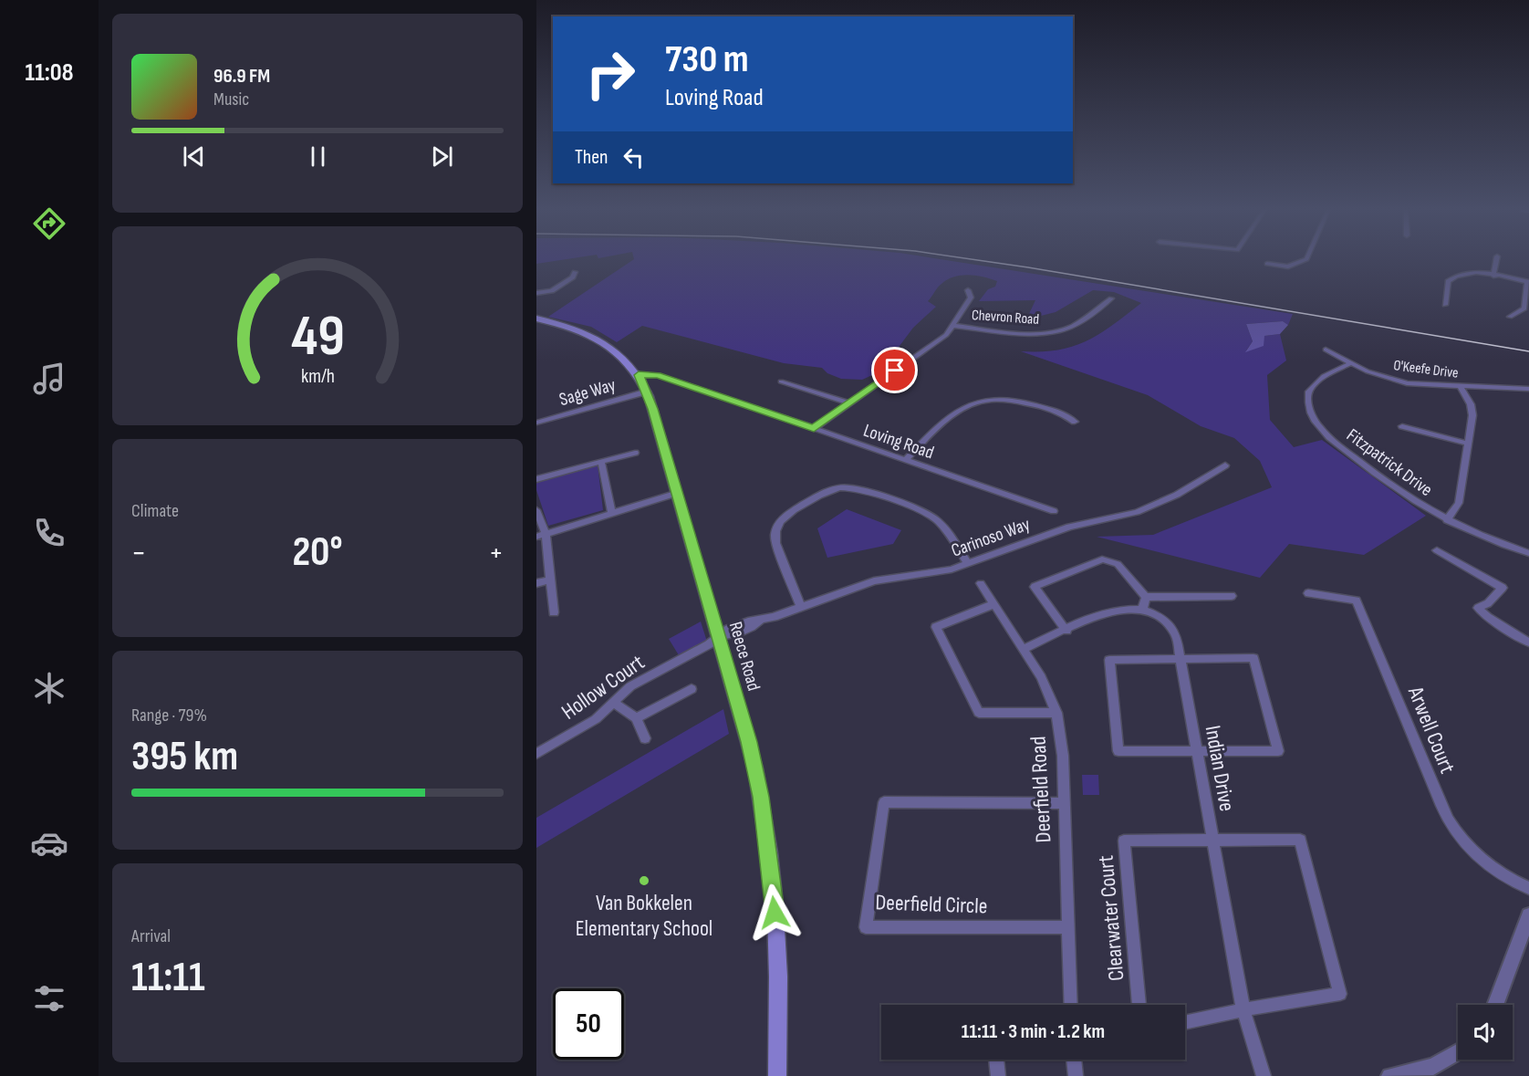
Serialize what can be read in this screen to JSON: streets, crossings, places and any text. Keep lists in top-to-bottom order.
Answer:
{
  "streets": {
    "main road": ["Reece Road"],
    "street": [
      "Chevron Road",
      "O'Keefe Drive",
      "Sage Way",
      "Loving Road",
      "Fitzpatrick Drive",
      "Carinoso Way",
      "Hollow Court",
      "Arwell Court",
      "Indian Drive",
      "Deerfield Road",
      "Deerfield Circle",
      "Clearwater Court"
    ]
  },
  "crossings": [
    ["O'Keefe Drive", "Fitzpatrick Drive"],
    ["Sage Way", "Reece Road"],
    ["Loving Road", "Reece Road"],
    ["Carinoso Way", "Reece Road"],
    ["Carinoso Way", "Hollow Court"],
    ["Reece Road", "Hollow Court"],
    ["Indian Drive", "Deerfield Road"],
    ["Indian Drive", "Clearwater Court"],
    ["Deerfield Road", "Deerfield Circle"]
  ],
  "places": ["Van Bokkelen Elementary School"],
  "page": {
    "tabs": "11:08",
    "turn": ["730 m", "Loving Road"],
    "song": ["96.9 FM", "Music"],
    "then": "Then",
    "tile": [
      "Climate",
      ["Range · 79%", "395 km"],
      ["Arrival", "11:11"]
    ],
    "heat": ["−", "20°", "+"],
    "limit": "50",
    "trip": "11:11 · 3 min · 1.2 km",
    "gauge": ["49", "km/h"]
  }
}
